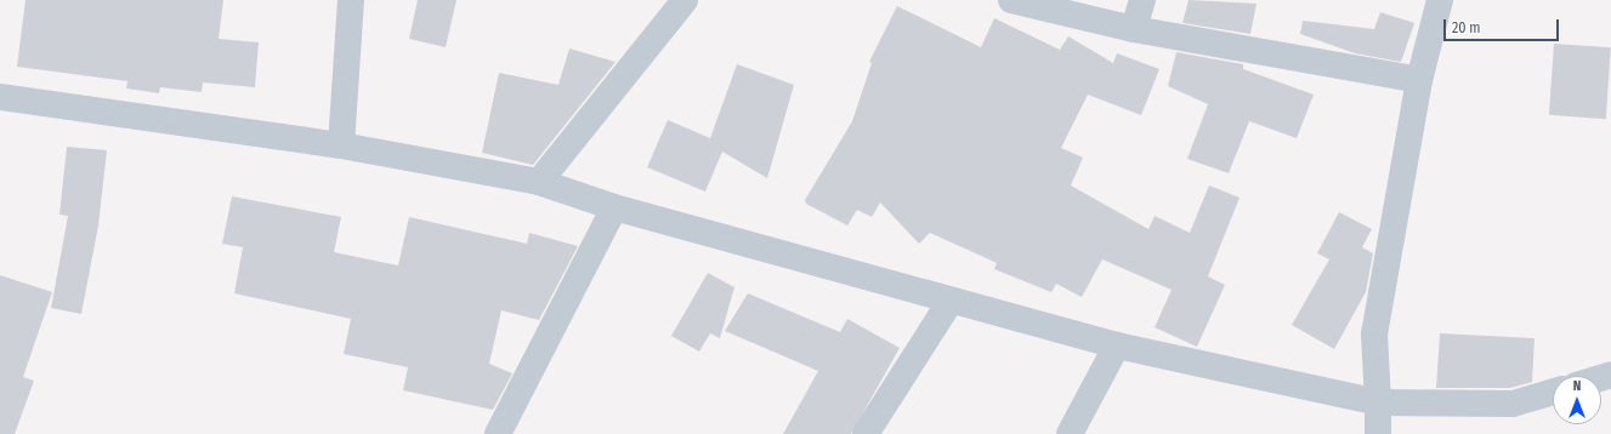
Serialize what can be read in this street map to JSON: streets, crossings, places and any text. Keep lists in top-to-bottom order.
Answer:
{
  "scale_bar": "20 m",
  "north": "top"
}
